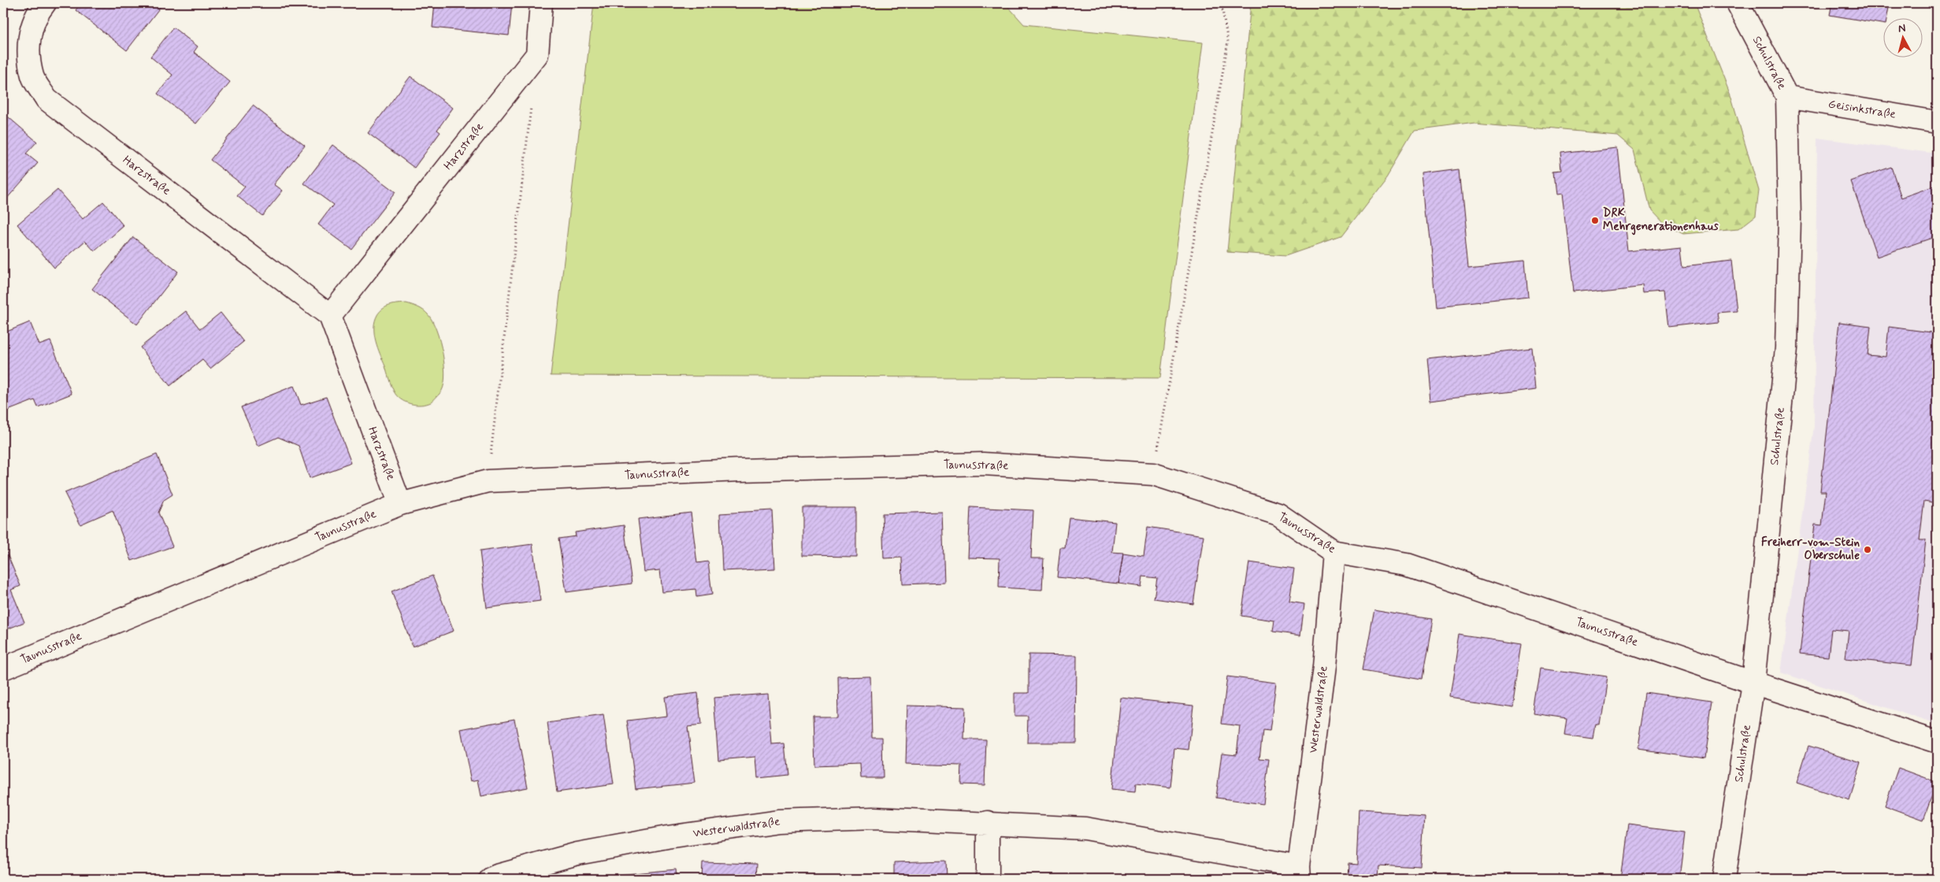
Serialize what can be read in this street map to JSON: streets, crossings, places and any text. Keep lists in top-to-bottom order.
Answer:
{
  "streets": {
    "street": [
      "Schulstraße",
      "Geisinkstraße",
      "Harzstraße",
      "Taunusstraße",
      "Westerwaldstraße"
    ]
  },
  "crossings": [
    ["Schulstraße", "Geisinkstraße"],
    ["Schulstraße", "Taunusstraße"],
    ["Harzstraße", "Taunusstraße"],
    ["Taunusstraße", "Westerwaldstraße"]
  ],
  "places": ["DRK Mehrgenerationenhaus", "Freiherr-vom-Stein Oberschule"],
  "north": "top"
}
